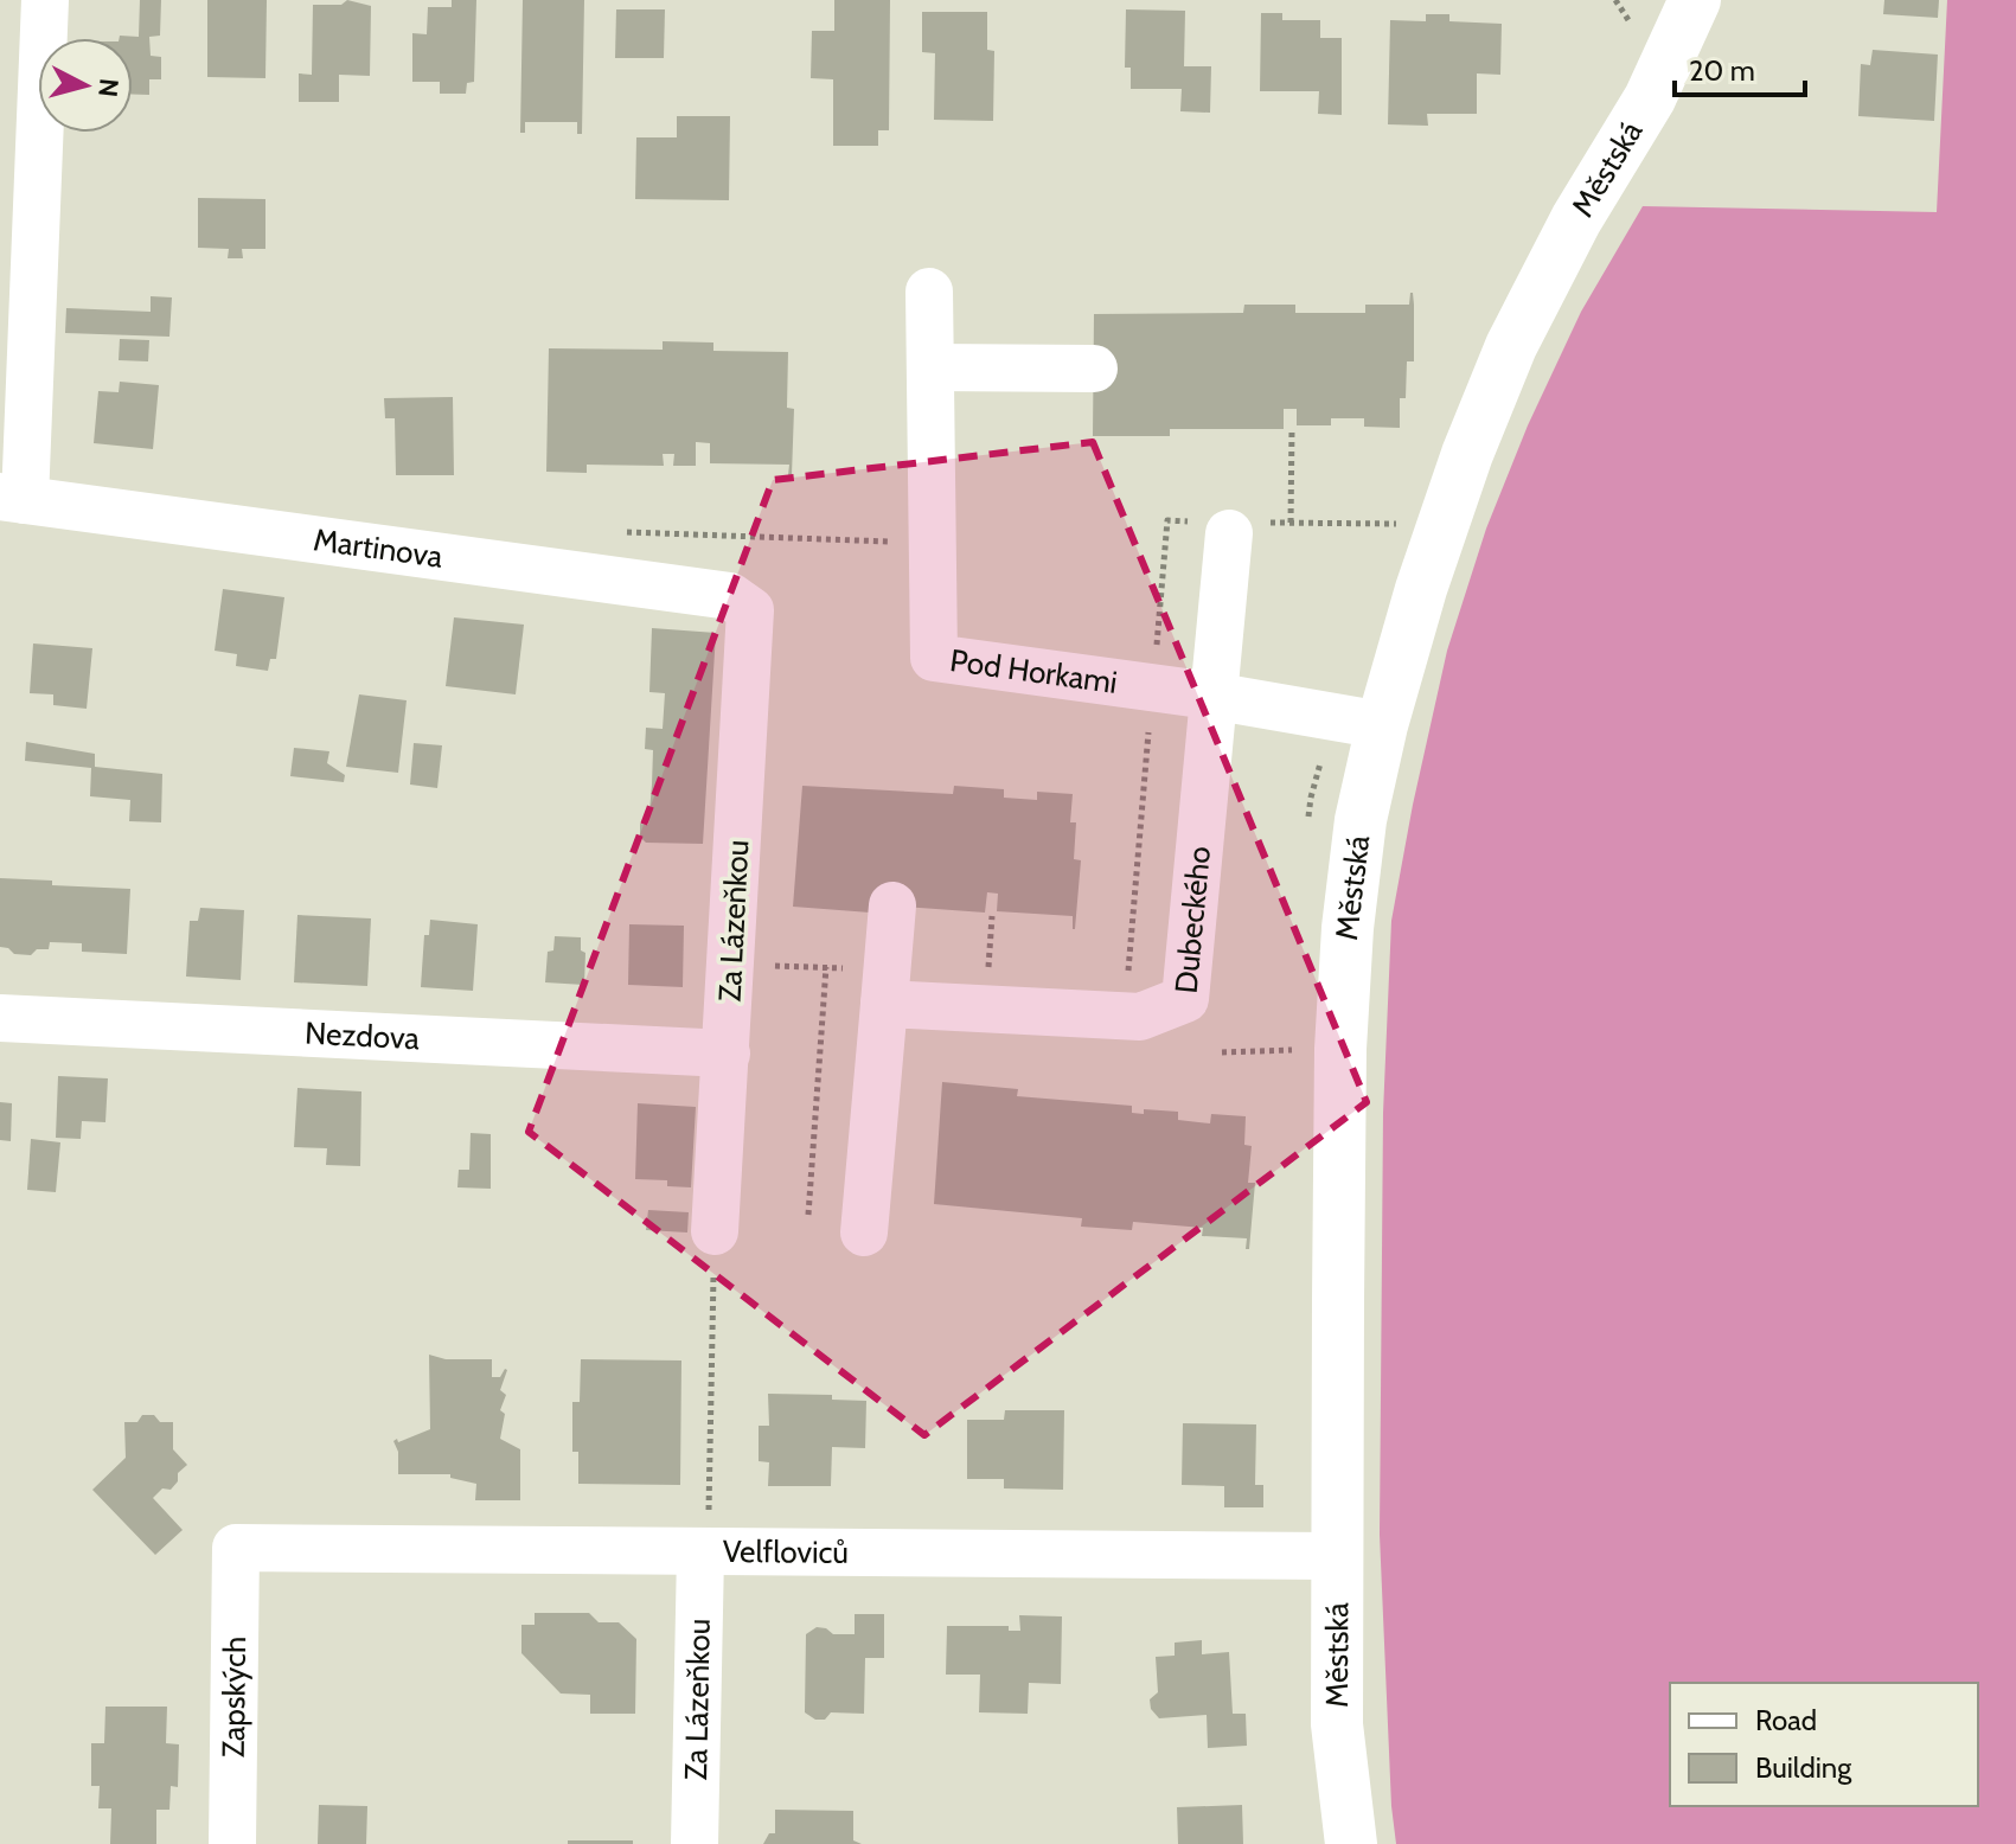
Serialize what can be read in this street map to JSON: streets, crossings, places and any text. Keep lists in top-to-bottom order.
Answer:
{
  "streets": {
    "street": [
      "Městská",
      "Martinova",
      "Pod Horkami",
      "Dubeckého",
      "Za Lázeňkou",
      "Nezdova",
      "Velfloviců",
      "Zapských"
    ]
  },
  "crossings": [
    ["Městská", "Pod Horkami"],
    ["Městská", "Velfloviců"],
    ["Martinova", "Za Lázeňkou"],
    ["Pod Horkami", "Dubeckého"],
    ["Za Lázeňkou", "Nezdova"],
    ["Za Lázeňkou", "Velfloviců"],
    ["Velfloviců", "Zapských"]
  ],
  "legend": ["Road", "Building"],
  "scale_bar": "20 m",
  "north": "right"
}
